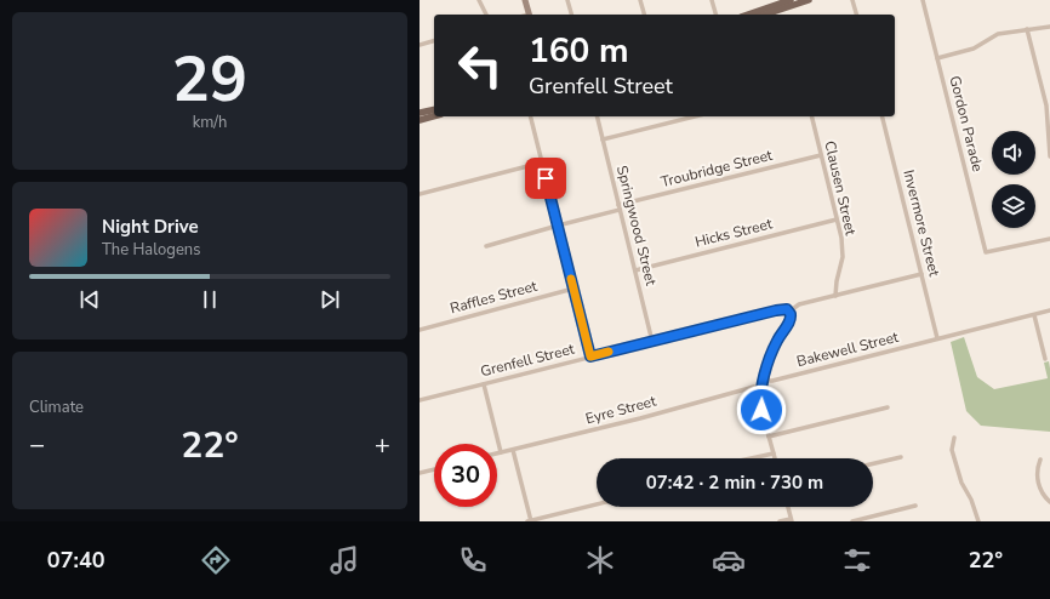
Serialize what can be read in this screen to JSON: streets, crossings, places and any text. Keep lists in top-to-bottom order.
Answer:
{
  "streets": {
    "street": [
      "Gordon Parade",
      "Troubridge Street",
      "Clausen Street",
      "Invermore Street",
      "Springwood Street",
      "Hicks Street",
      "Raffles Street",
      "Bakewell Street",
      "Grenfell Street",
      "Eyre Street"
    ]
  },
  "crossings": [
    ["Troubridge Street", "Clausen Street"],
    ["Troubridge Street", "Springwood Street"],
    ["Clausen Street", "Hicks Street"],
    ["Clausen Street", "Grenfell Street"],
    ["Invermore Street", "Bakewell Street"],
    ["Invermore Street", "Grenfell Street"],
    ["Springwood Street", "Hicks Street"],
    ["Springwood Street", "Grenfell Street"]
  ],
  "page": {
    "tile": [
      ["29", "km/h"],
      "Climate"
    ],
    "turn": ["160 m", "Grenfell Street"],
    "song": ["Night Drive", "The Halogens"],
    "heat": ["−", "22°", "+"],
    "limit": "30",
    "trip": "07:42 · 2 min · 730 m",
    "tabs": ["07:40", "22°"]
  }
}
